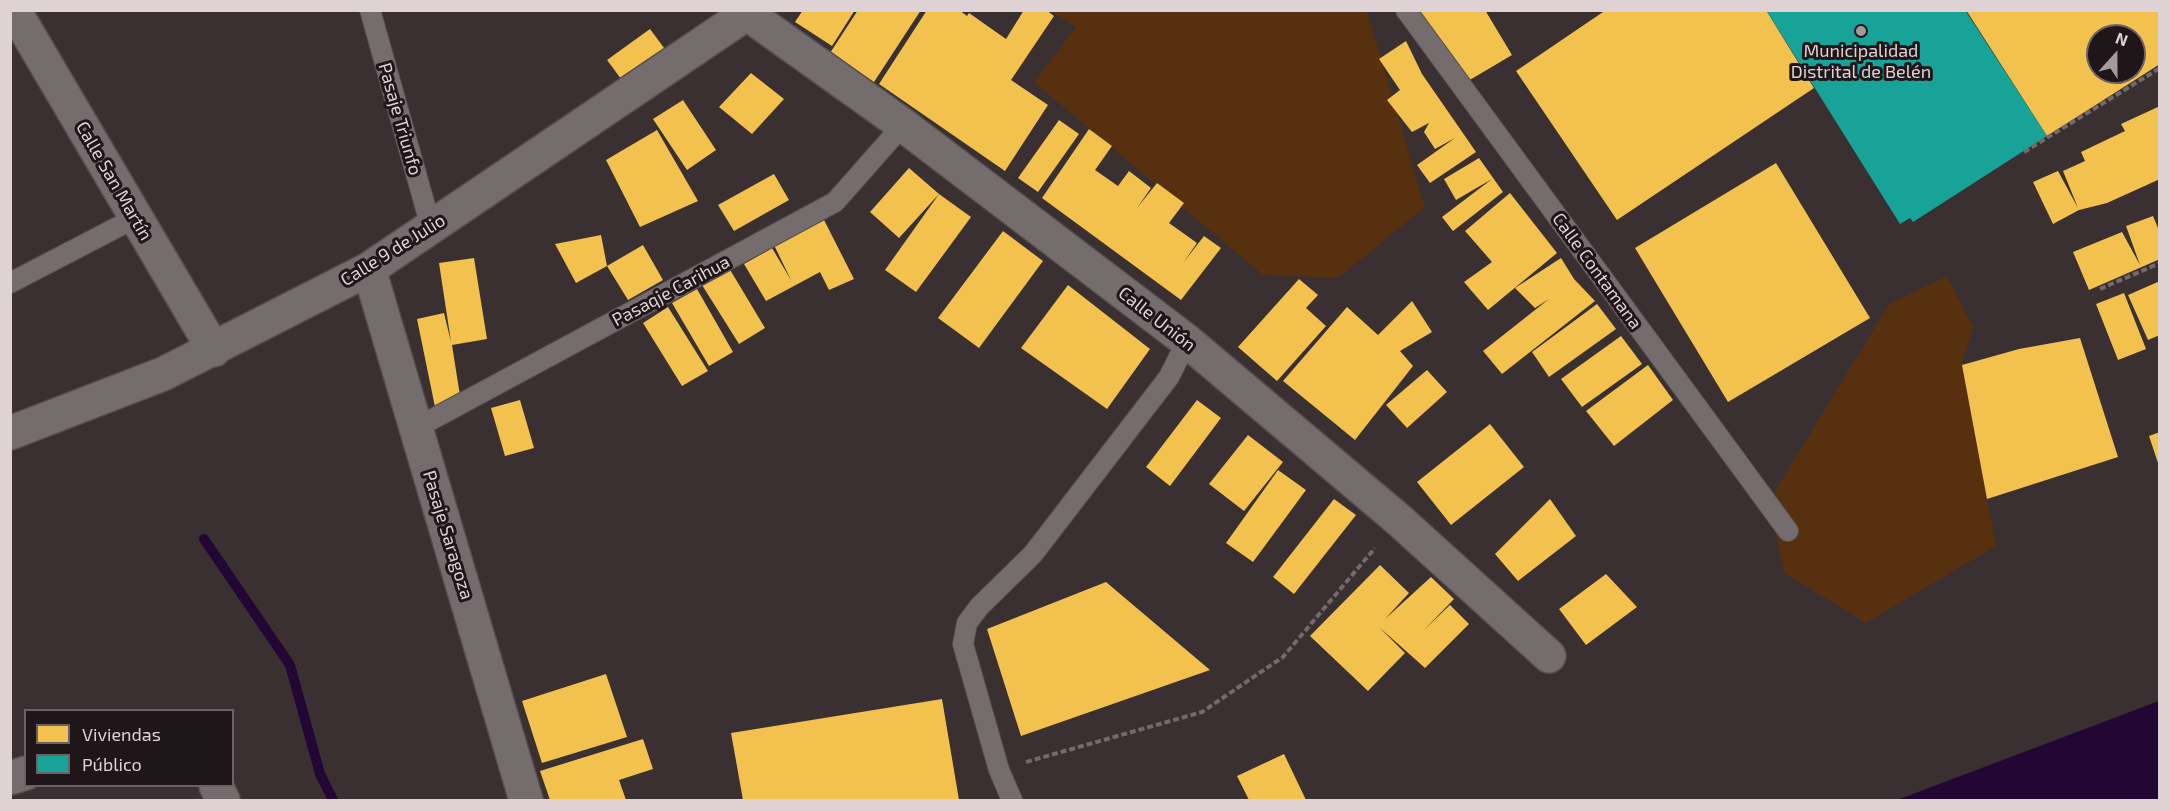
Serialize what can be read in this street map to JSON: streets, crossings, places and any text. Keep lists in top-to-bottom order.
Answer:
{
  "streets": {
    "street": [
      "Calle San Martín",
      "Calle 9 de Julio",
      "Calle Unión",
      "Pasaje Saragoza"
    ],
    "lane": ["Pasaje Triunfo", "Calle Contamana", "Pasaqje Carihua"]
  },
  "crossings": [
    ["Pasaje Triunfo", "Calle 9 de Julio"],
    ["Calle San Martín", "Calle 9 de Julio"],
    ["Calle 9 de Julio", "Calle Unión"],
    ["Calle 9 de Julio", "Pasaje Saragoza"],
    ["Pasaqje Carihua", "Calle Unión"],
    ["Pasaqje Carihua", "Pasaje Saragoza"]
  ],
  "places": ["Municipalidad Distrital de Belén"],
  "legend": ["Viviendas", "Público"],
  "north": "top"
}
